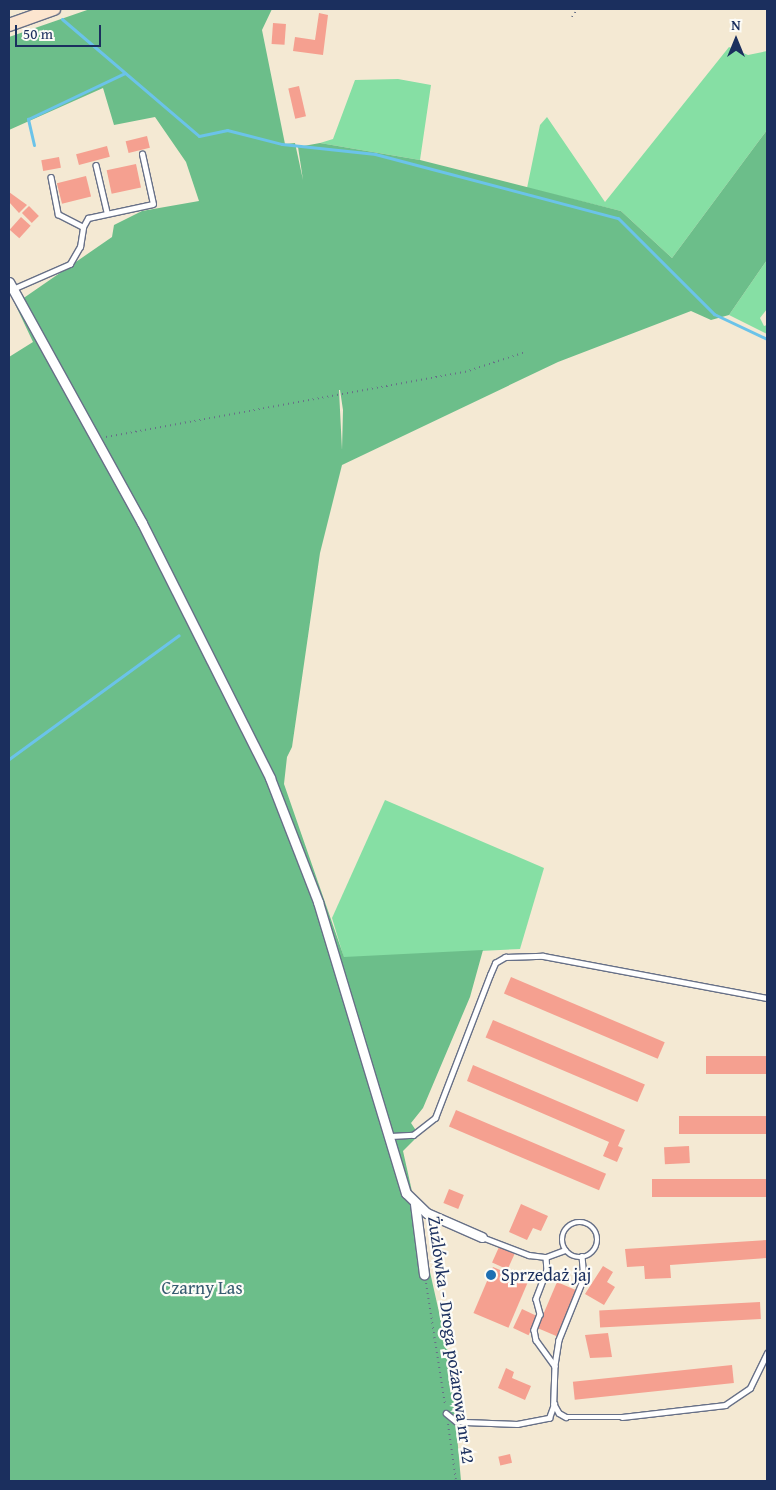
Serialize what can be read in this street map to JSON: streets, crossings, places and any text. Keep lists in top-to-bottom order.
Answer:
{
  "streets": {
    "street": ["Żużlówka - Droga pożarowa nr 42"]
  },
  "parks": ["Czarny Las"],
  "places": ["Sprzedaż jaj"],
  "scale_bar": "50 m",
  "north": "top"
}
